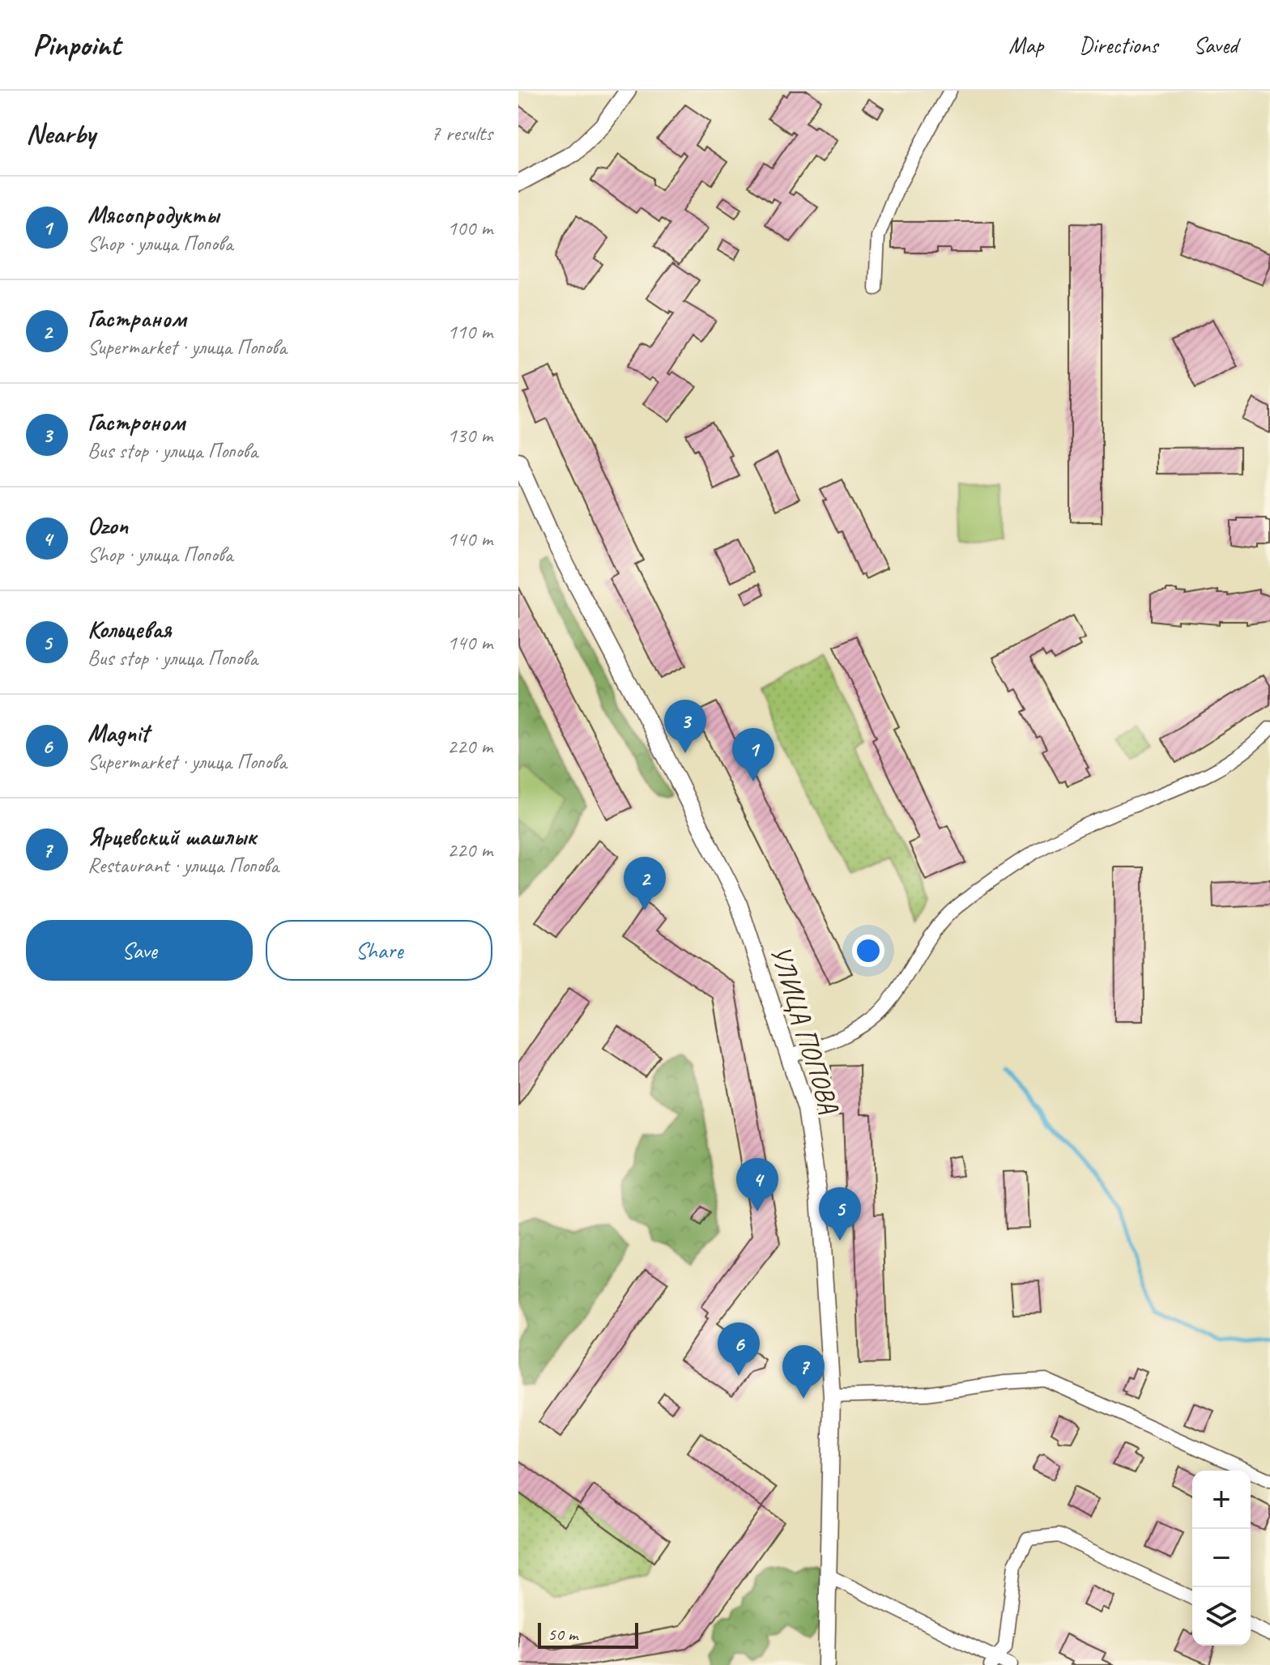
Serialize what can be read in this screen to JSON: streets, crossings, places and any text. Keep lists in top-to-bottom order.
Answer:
{
  "streets": {
    "street": ["УЛИЦА ПОПОВА"]
  },
  "scale_bar": "50 m",
  "page": {
    "header": "Pinpoint",
    "nav": ["Map", "Directions", "Saved"],
    "heading": ["Nearby", "7 results"],
    "list": [
      {
        "mark": "1",
        "name": "Мясопродукты",
        "note": "Shop · улица Попова",
        "value": "100 m"
      },
      {
        "mark": "2",
        "name": "Гастраном",
        "note": "Supermarket · улица Попова",
        "value": "110 m"
      },
      {
        "mark": "3",
        "name": "Гастроном",
        "note": "Bus stop · улица Попова",
        "value": "130 m"
      },
      {
        "mark": "4",
        "name": "Ozon",
        "note": "Shop · улица Попова",
        "value": "140 m"
      },
      {
        "mark": "5",
        "name": "Кольцевая",
        "note": "Bus stop · улица Попова",
        "value": "140 m"
      },
      {
        "mark": "6",
        "name": "Magnit",
        "note": "Supermarket · улица Попова",
        "value": "220 m"
      },
      {
        "mark": "7",
        "name": "Ярцевский шашлык",
        "note": "Restaurant · улица Попова",
        "value": "220 m"
      }
    ],
    "pins": [
      "3",
      "1",
      "2",
      "4",
      "5",
      "6",
      "7"
    ],
    "buttons": ["Save", "Share"],
    "map_buttons": ["+", "−"],
    "scale": "50 m"
  }
}
